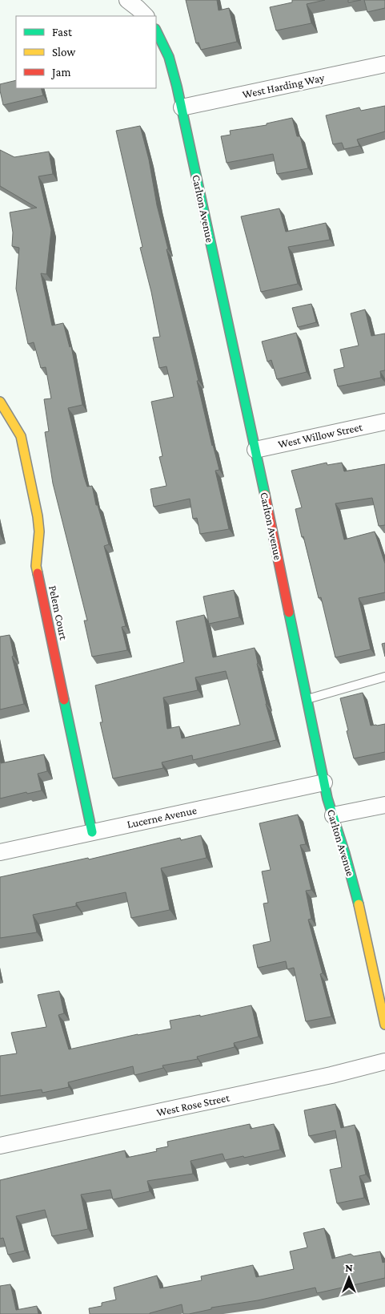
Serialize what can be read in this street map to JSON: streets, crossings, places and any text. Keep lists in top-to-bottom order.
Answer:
{
  "streets": {
    "street": [
      "West Harding Way",
      "Carlton Avenue",
      "West Willow Street",
      "Pelem Court",
      "Lucerne Avenue",
      "West Rose Street"
    ]
  },
  "crossings": [
    ["West Harding Way", "Carlton Avenue"],
    ["Carlton Avenue", "West Willow Street"],
    ["Carlton Avenue", "Lucerne Avenue"],
    ["Pelem Court", "Lucerne Avenue"]
  ],
  "legend": ["Fast", "Slow", "Jam"],
  "north": "top"
}
